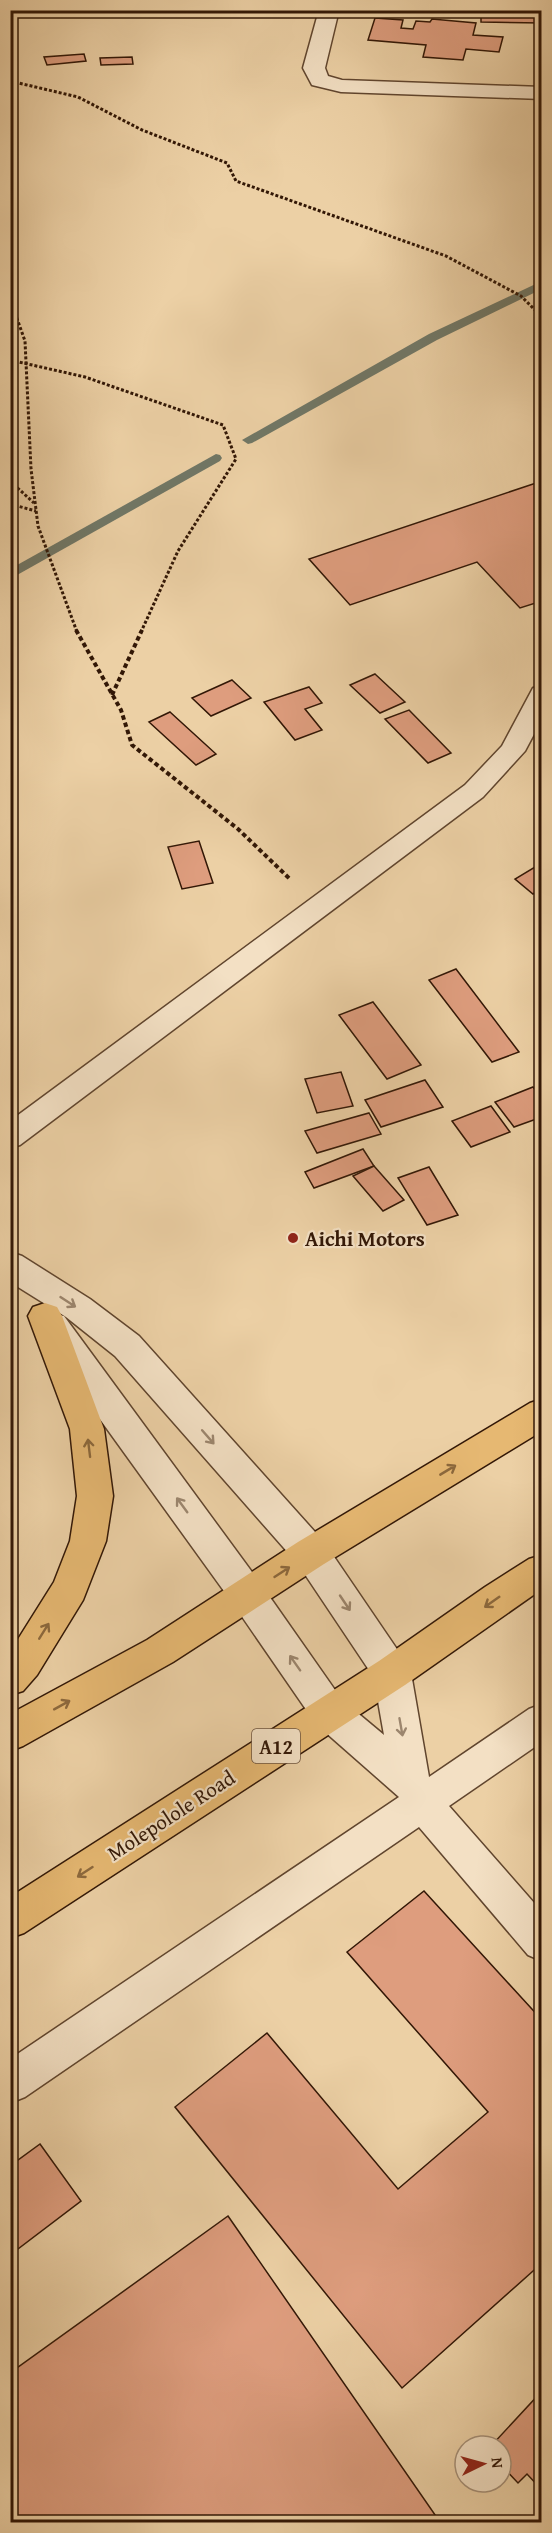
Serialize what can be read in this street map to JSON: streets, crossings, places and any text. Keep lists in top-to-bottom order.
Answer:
{
  "streets": {
    "main road": ["A12", "Molepolole Road"]
  },
  "places": ["Aichi Motors"],
  "north": "right"
}
